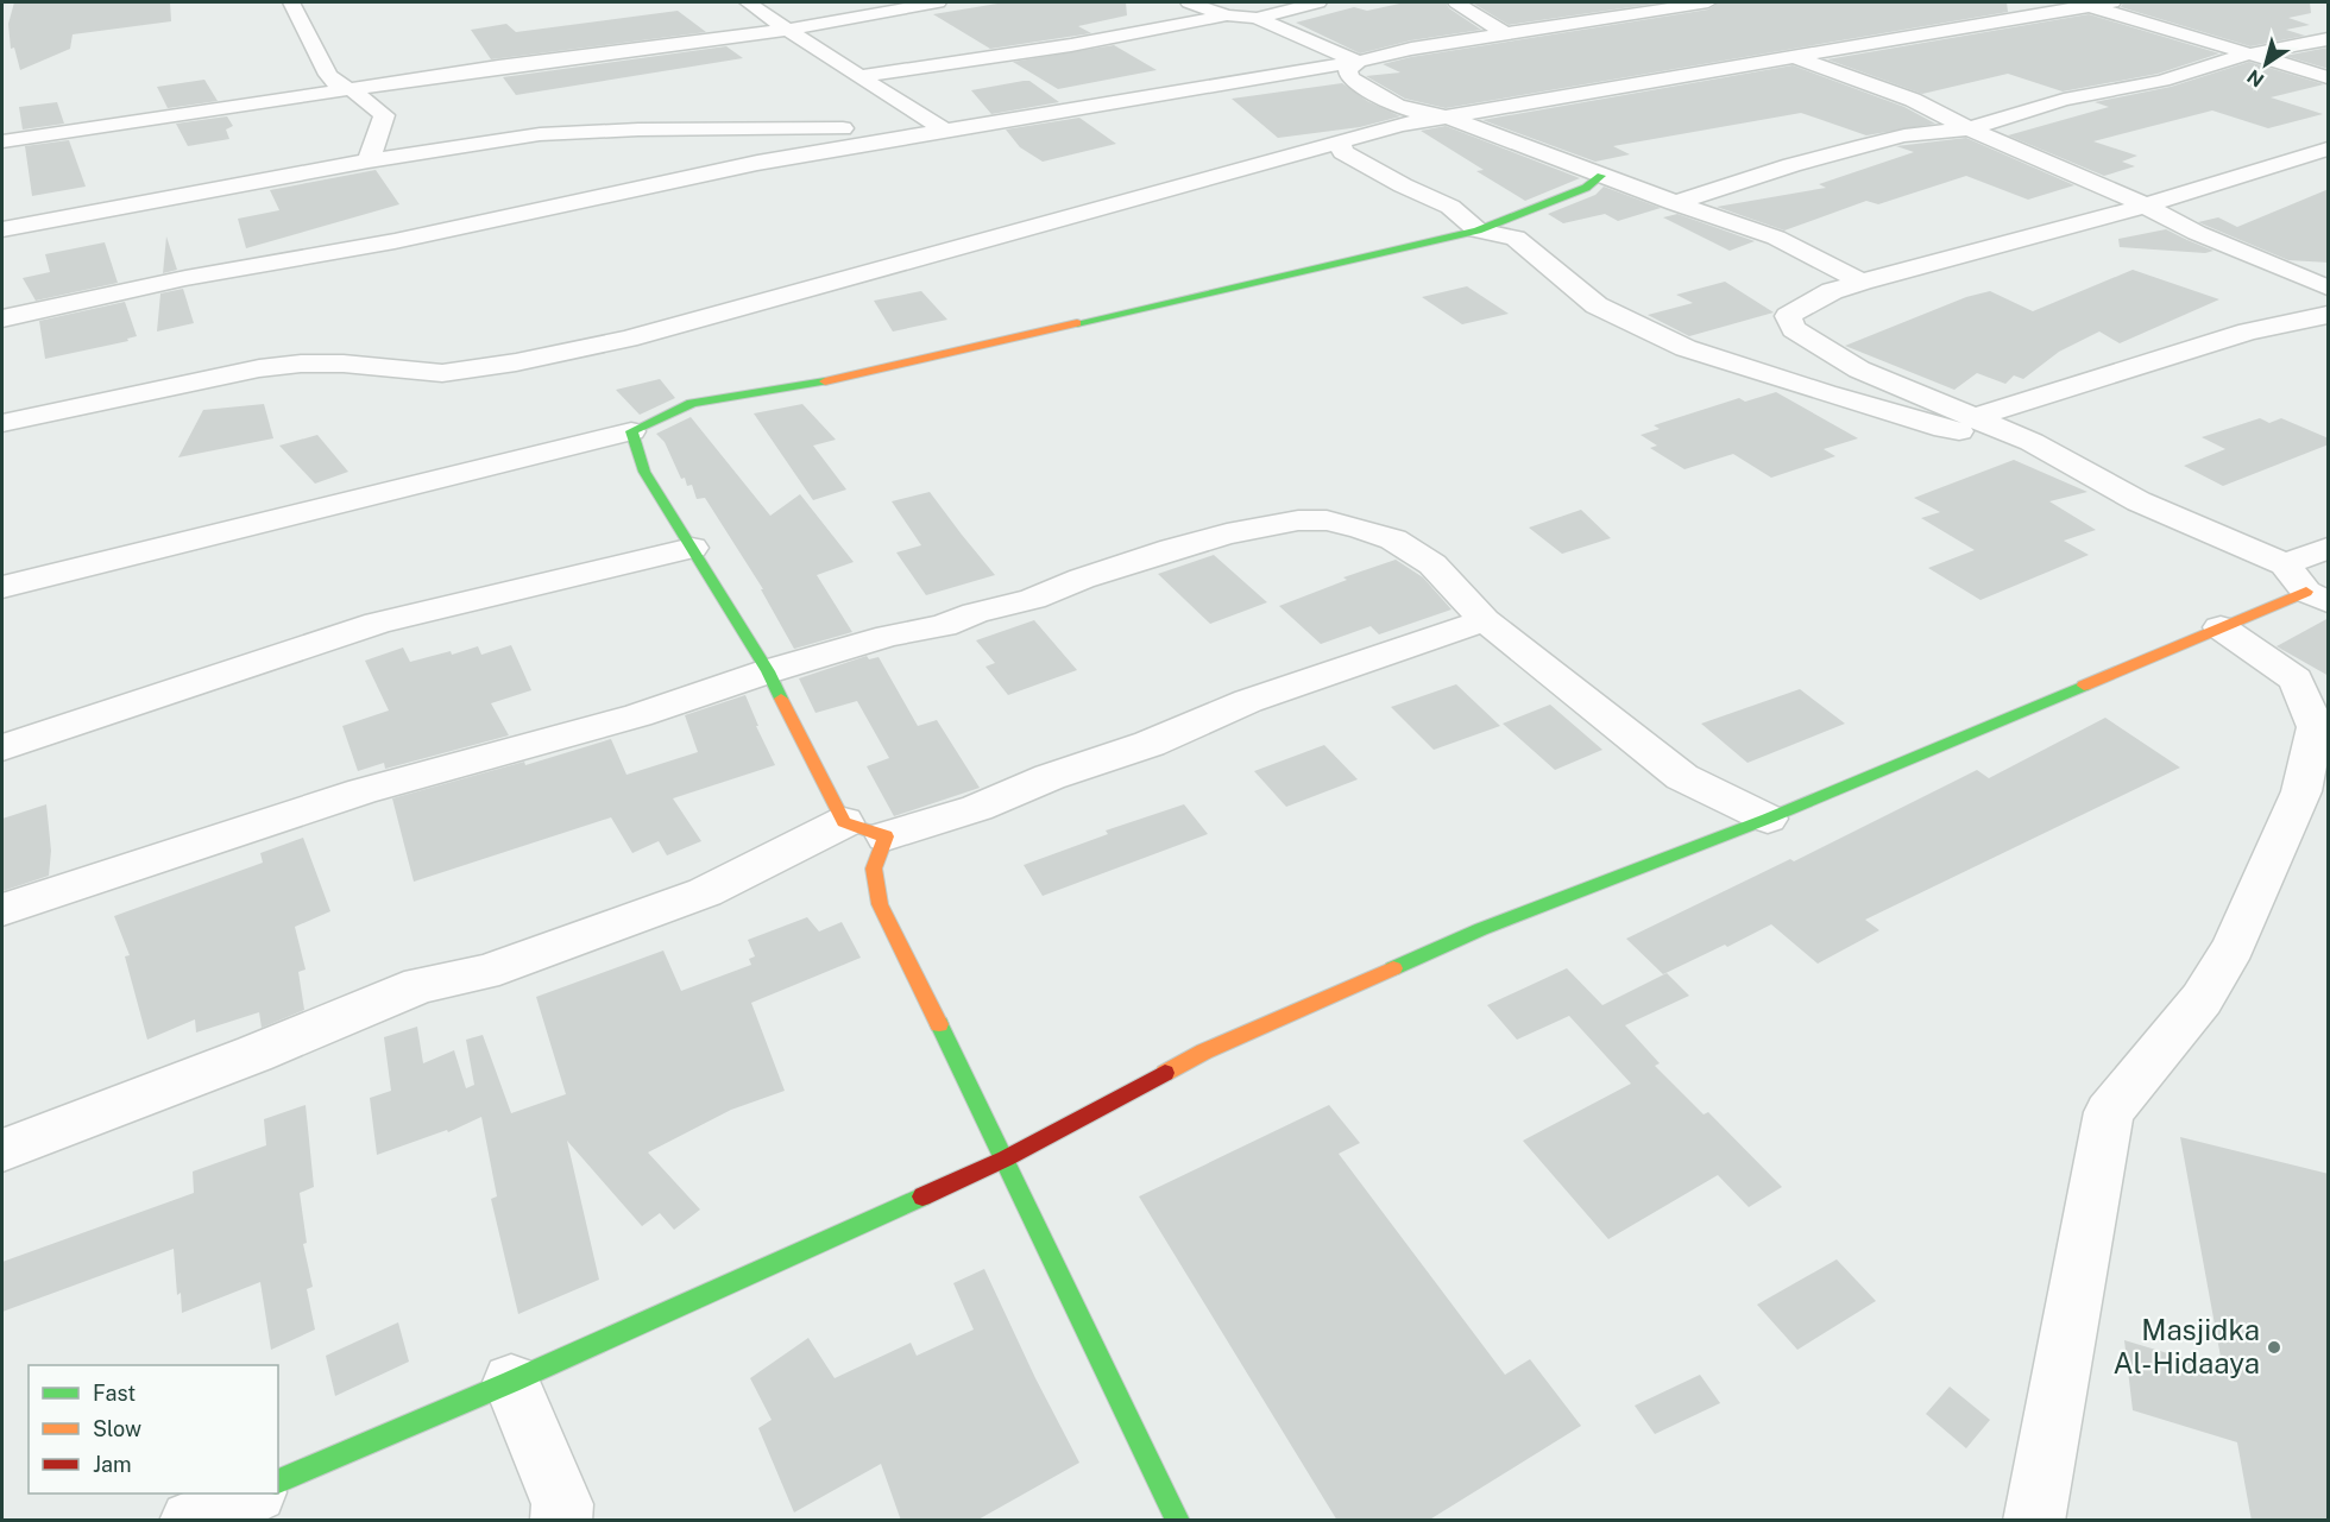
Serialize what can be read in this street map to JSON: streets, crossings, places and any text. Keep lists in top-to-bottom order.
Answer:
{
  "places": ["Masjidka Al-Hidaaya"],
  "legend": ["Fast", "Slow", "Jam"],
  "north": "bottom left"
}
